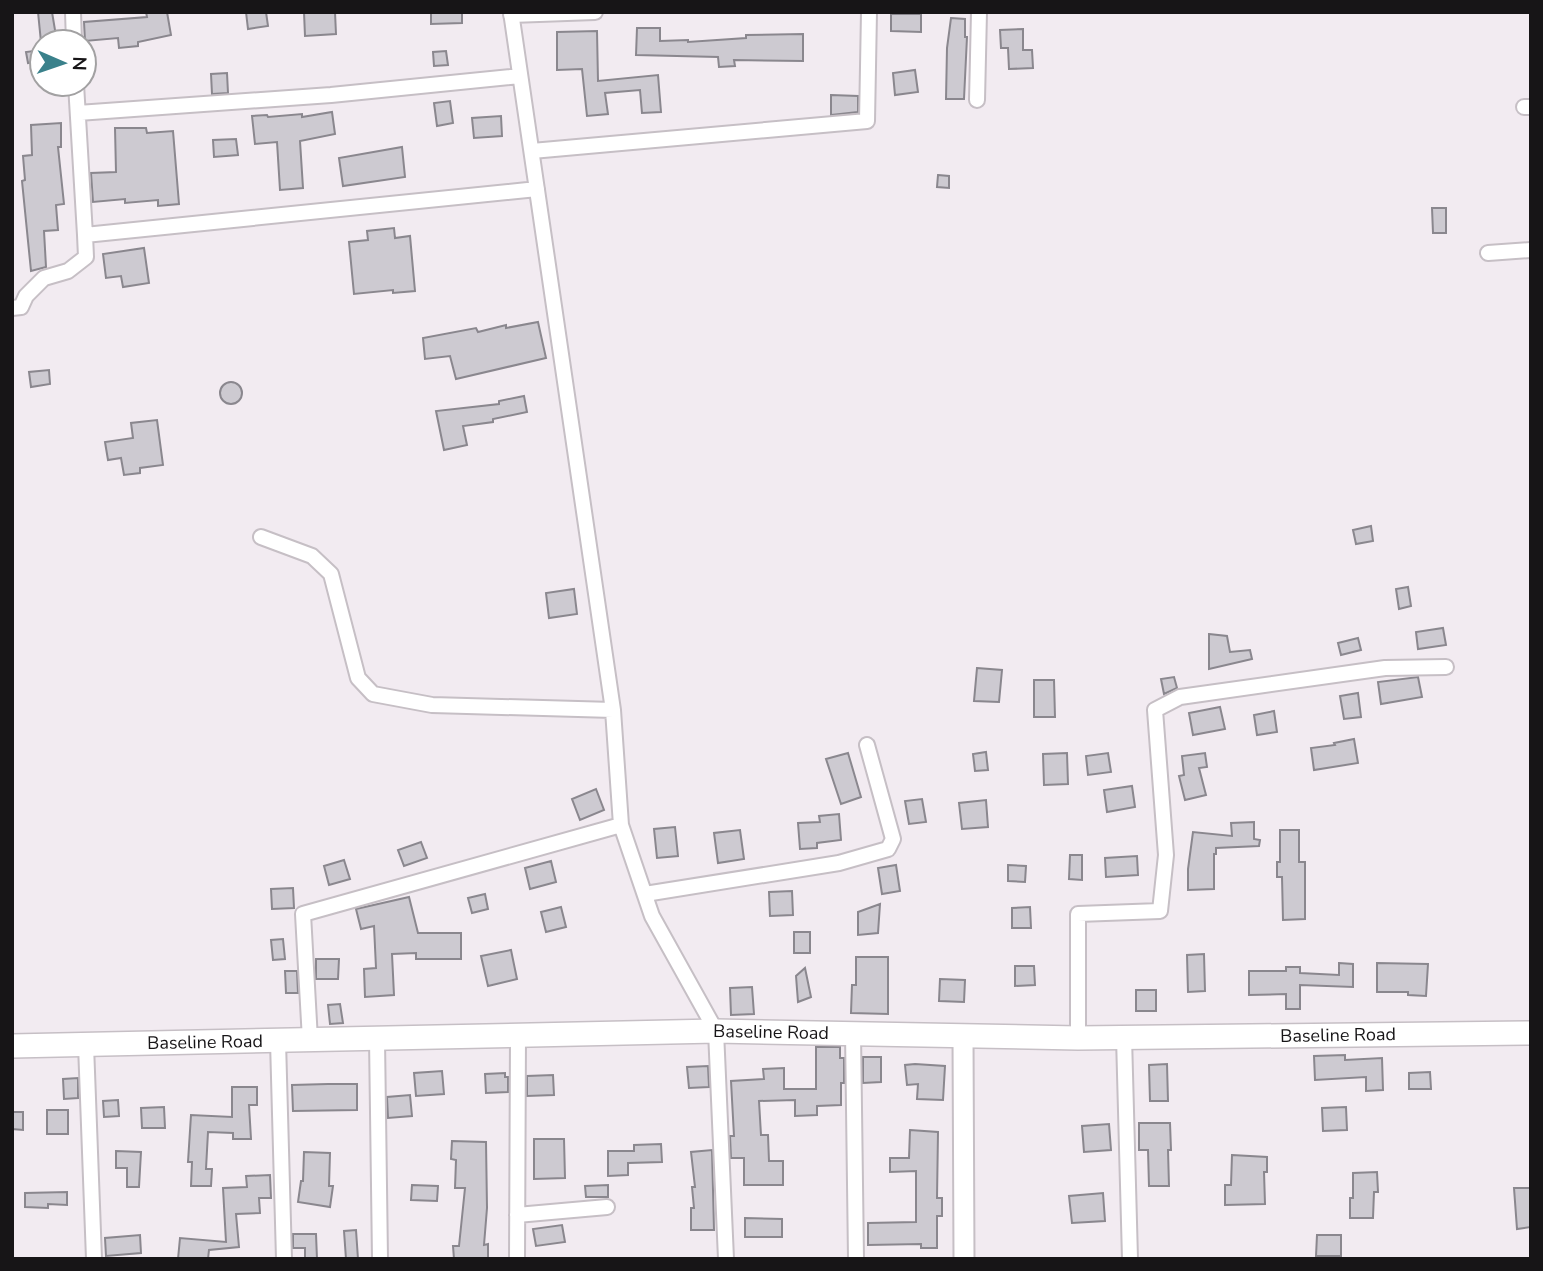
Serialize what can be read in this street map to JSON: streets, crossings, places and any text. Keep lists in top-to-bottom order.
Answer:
{
  "streets": {
    "main road": ["Baseline Road"]
  },
  "north": "right"
}
